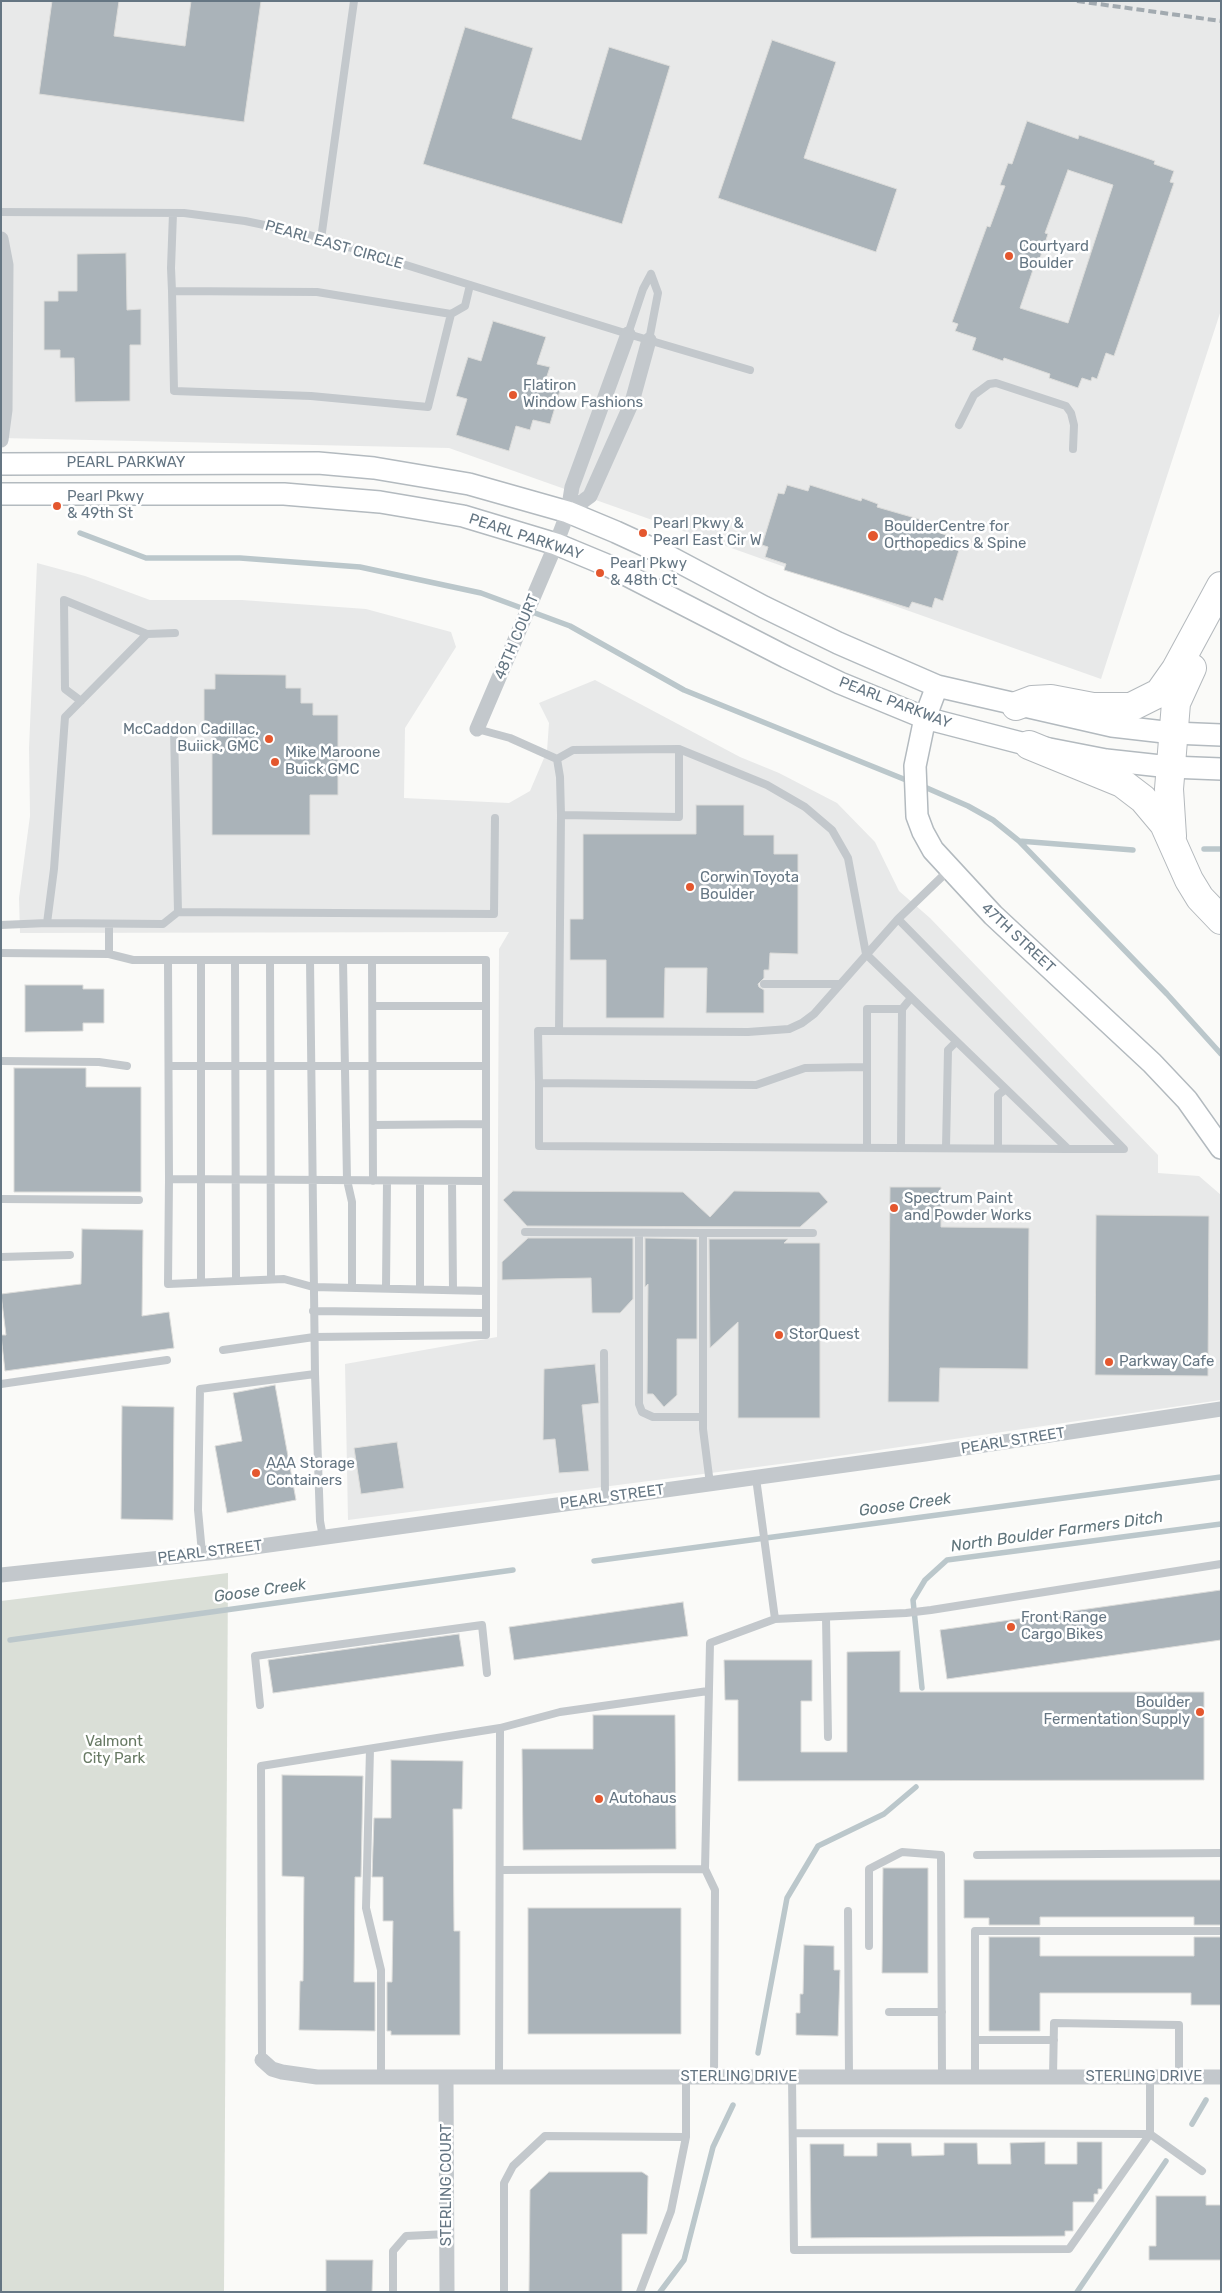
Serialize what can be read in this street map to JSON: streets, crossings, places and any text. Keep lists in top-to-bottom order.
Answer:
{
  "streets": {
    "main road": ["PEARL PARKWAY", "47TH STREET"],
    "street": [
      "48TH COURT",
      "PEARL STREET",
      "STERLING DRIVE",
      "STERLING COURT"
    ],
    "lane": ["PEARL EAST CIRCLE"]
  },
  "crossings": [
    ["PEARL PARKWAY", "48TH COURT"],
    ["PEARL PARKWAY", "47TH STREET"],
    ["STERLING DRIVE", "STERLING COURT"]
  ],
  "water": ["Goose Creek", "North Boulder Farmers Ditch"],
  "parks": ["Valmont City Park"],
  "places": [
    "Courtyard Boulder",
    "Flatiron Window Fashions",
    "Pearl Pkwy & 49th St",
    "Pearl Pkwy & Pearl East Cir W",
    "BoulderCentre for Orthopedics & Spine",
    "Pearl Pkwy & 48th Ct",
    "McCaddon Cadillac, Buiick, GMC",
    "Mike Maroone Buick GMC",
    "Corwin Toyota Boulder",
    "Spectrum Paint and Powder Works",
    "StorQuest",
    "Parkway Cafe",
    "AAA Storage Containers",
    "Front Range Cargo Bikes",
    "Boulder Fermentation Supply",
    "Autohaus"
  ]
}
